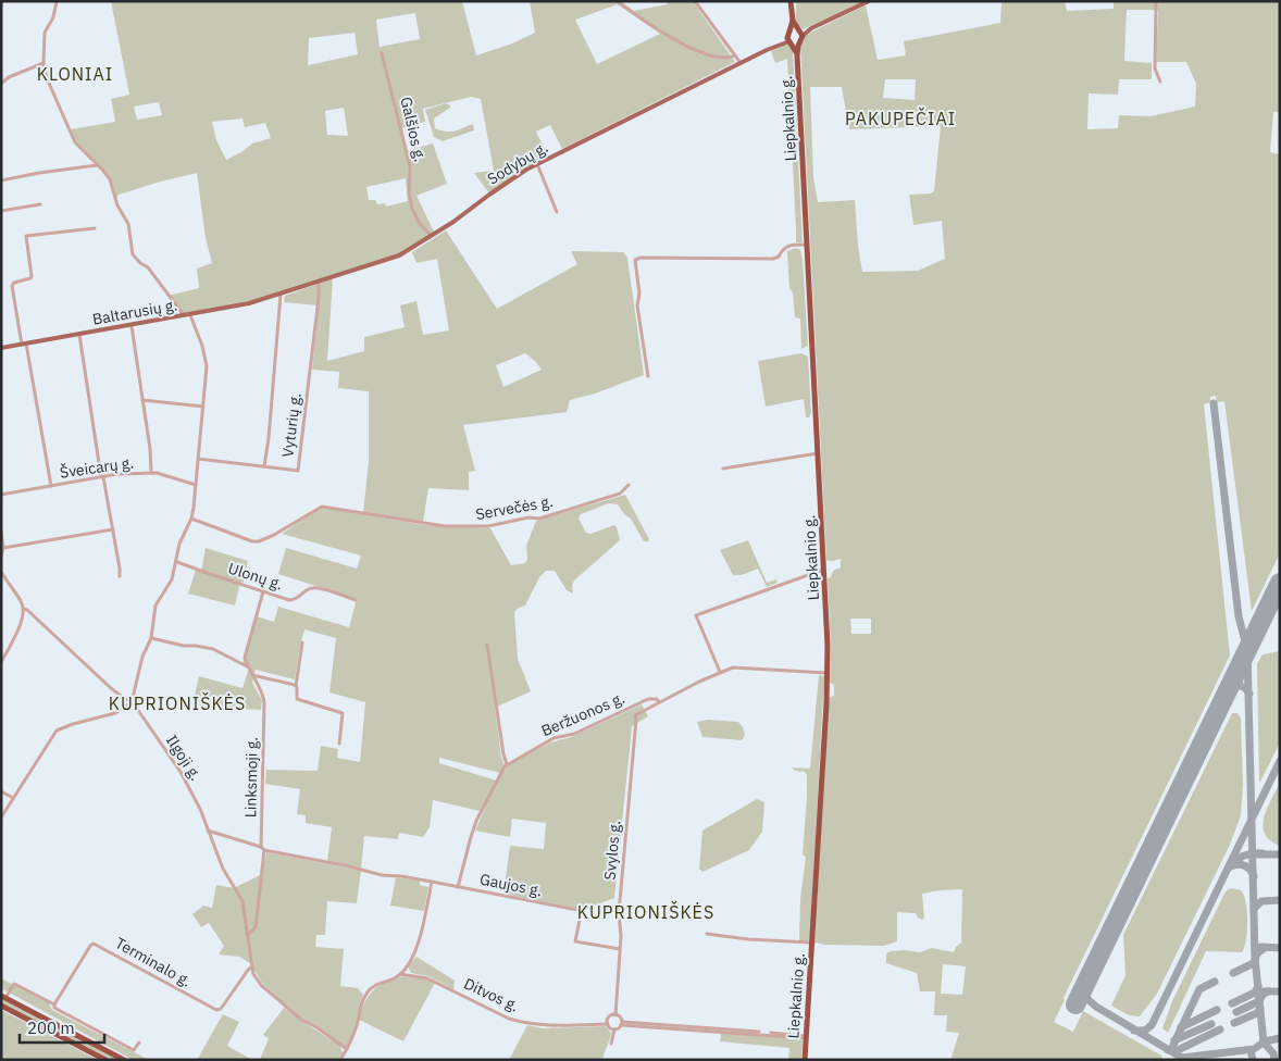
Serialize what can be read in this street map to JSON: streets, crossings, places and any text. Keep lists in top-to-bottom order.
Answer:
{
  "streets": {
    "highway": ["Liepkalnio g."],
    "main road": ["Sodybų g.", "Baltarusių g."],
    "street": [
      "Galšios g.",
      "Vyturių g.",
      "Šveicarų g.",
      "Servečės g.",
      "Ulonų g.",
      "Beržuonos g.",
      "Ilgoji g.",
      "Linksmoji g.",
      "Svylos g.",
      "Gaujos g.",
      "Terminalo g.",
      "Ditvos g."
    ]
  },
  "crossings": [
    ["Liepkalnio g.", "Beržuonos g."],
    ["Galšios g.", "Sodybų g."],
    ["Sodybų g.", "Baltarusių g."],
    ["Sodybų g.", "Vyturių g."],
    ["Ulonų g.", "Linksmoji g."],
    ["Beržuonos g.", "Svylos g."],
    ["Ilgoji g.", "Linksmoji g."],
    ["Ilgoji g.", "Gaujos g."],
    ["Ilgoji g.", "Terminalo g."],
    ["Linksmoji g.", "Gaujos g."],
    ["Svylos g.", "Gaujos g."],
    ["Svylos g.", "Ditvos g."]
  ],
  "districts": [
    "KLONIAI",
    "PAKUPEČIAI",
    "KUPRIONIŠKĖS",
    "KUPRIONIŠKĖS"
  ],
  "scale_bar": "200 m"
}
